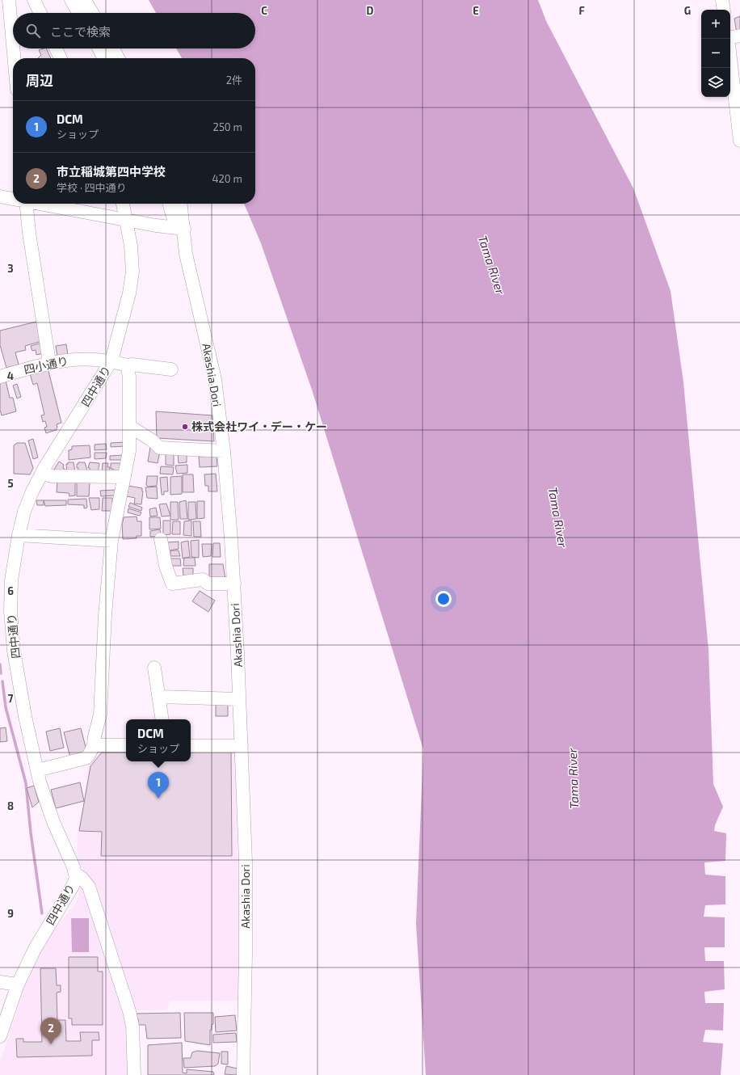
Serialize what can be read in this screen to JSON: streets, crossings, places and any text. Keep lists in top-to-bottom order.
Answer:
{
  "streets": {
    "street": ["四小通り", "Akashia Dori", "四中通り"]
  },
  "crossings": [
    ["四小通り", "四中通り"]
  ],
  "water": ["Tama River"],
  "places": ["株式会社ワイ・デー・ケー"],
  "page": {
    "map_buttons": ["+", "−"],
    "search": "ここで検索",
    "heading": ["周辺", "2件"],
    "list": [
      {
        "mark": "1",
        "name": "DCM",
        "note": "ショップ",
        "value": "250 m"
      },
      {
        "mark": "2",
        "name": "市立稲城第四中学校",
        "note": "学校 · 四中通り",
        "value": "420 m"
      }
    ],
    "popup": ["DCM", "ショップ"],
    "pins": ["1", "2"]
  },
  "grid": {
    "columns": [
      "C",
      "D",
      "E",
      "F",
      "G"
    ],
    "rows": [
      "3",
      "4",
      "5",
      "6",
      "7",
      "8",
      "9"
    ]
  }
}
